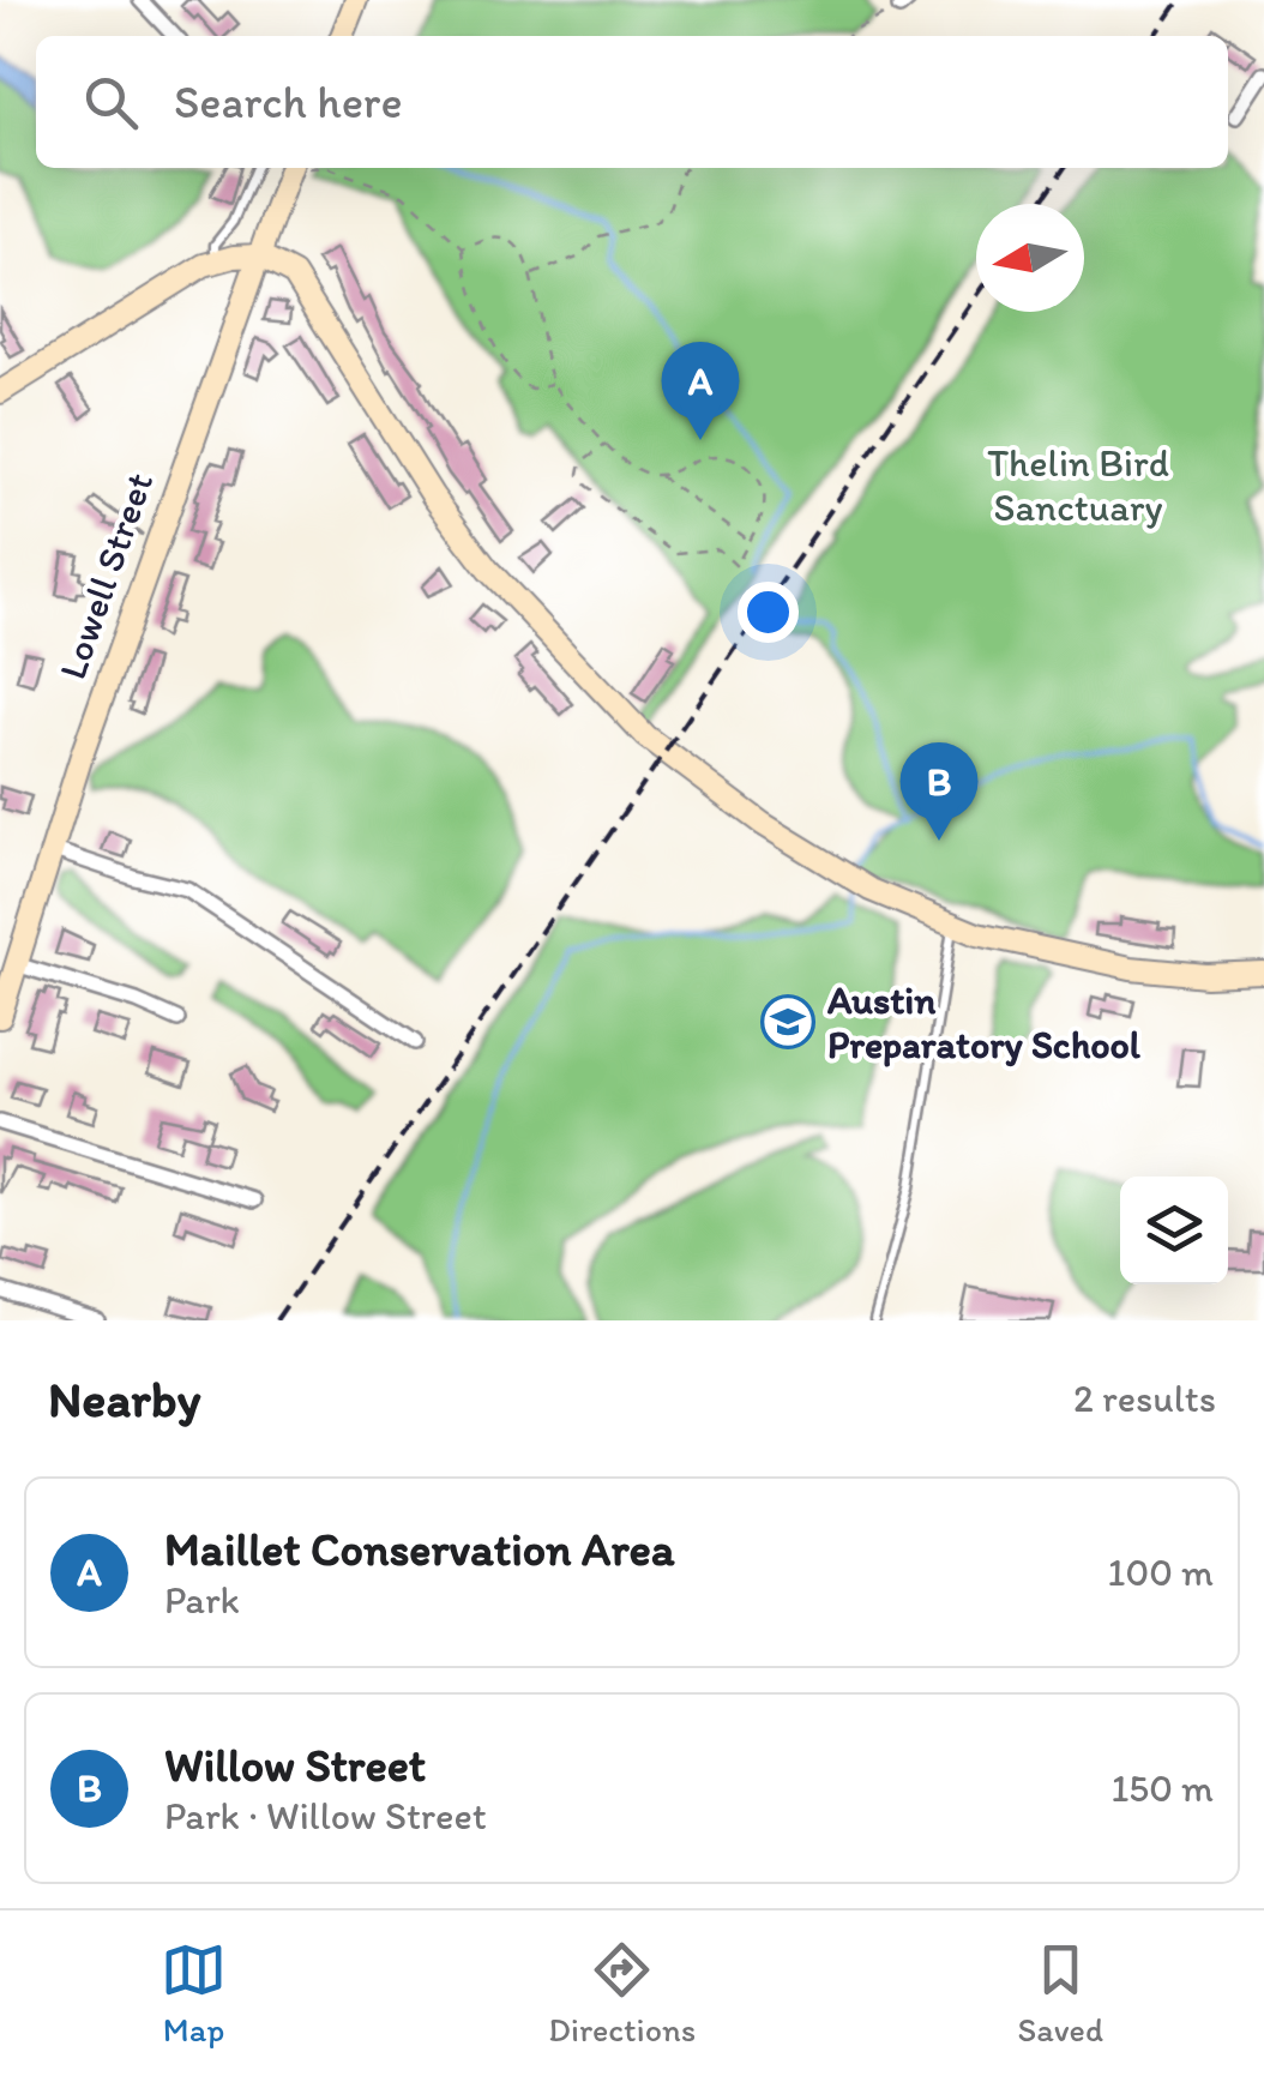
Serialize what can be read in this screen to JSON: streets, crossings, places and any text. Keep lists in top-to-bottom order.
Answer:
{
  "streets": {
    "main road": ["Lowell Street"]
  },
  "parks": ["Thelin Bird Sanctuary"],
  "places": {
    "school or university": ["Austin Preparatory School"]
  },
  "north": "left",
  "page": {
    "search": "Search here",
    "pins": ["A", "B"],
    "heading": ["Nearby", "2 results"],
    "list": [
      {
        "mark": "A",
        "name": "Maillet Conservation Area",
        "note": "Park",
        "value": "100 m"
      },
      {
        "mark": "B",
        "name": "Willow Street",
        "note": "Park · Willow Street",
        "value": "150 m"
      }
    ],
    "nav": ["Map", "Directions", "Saved"]
  }
}
